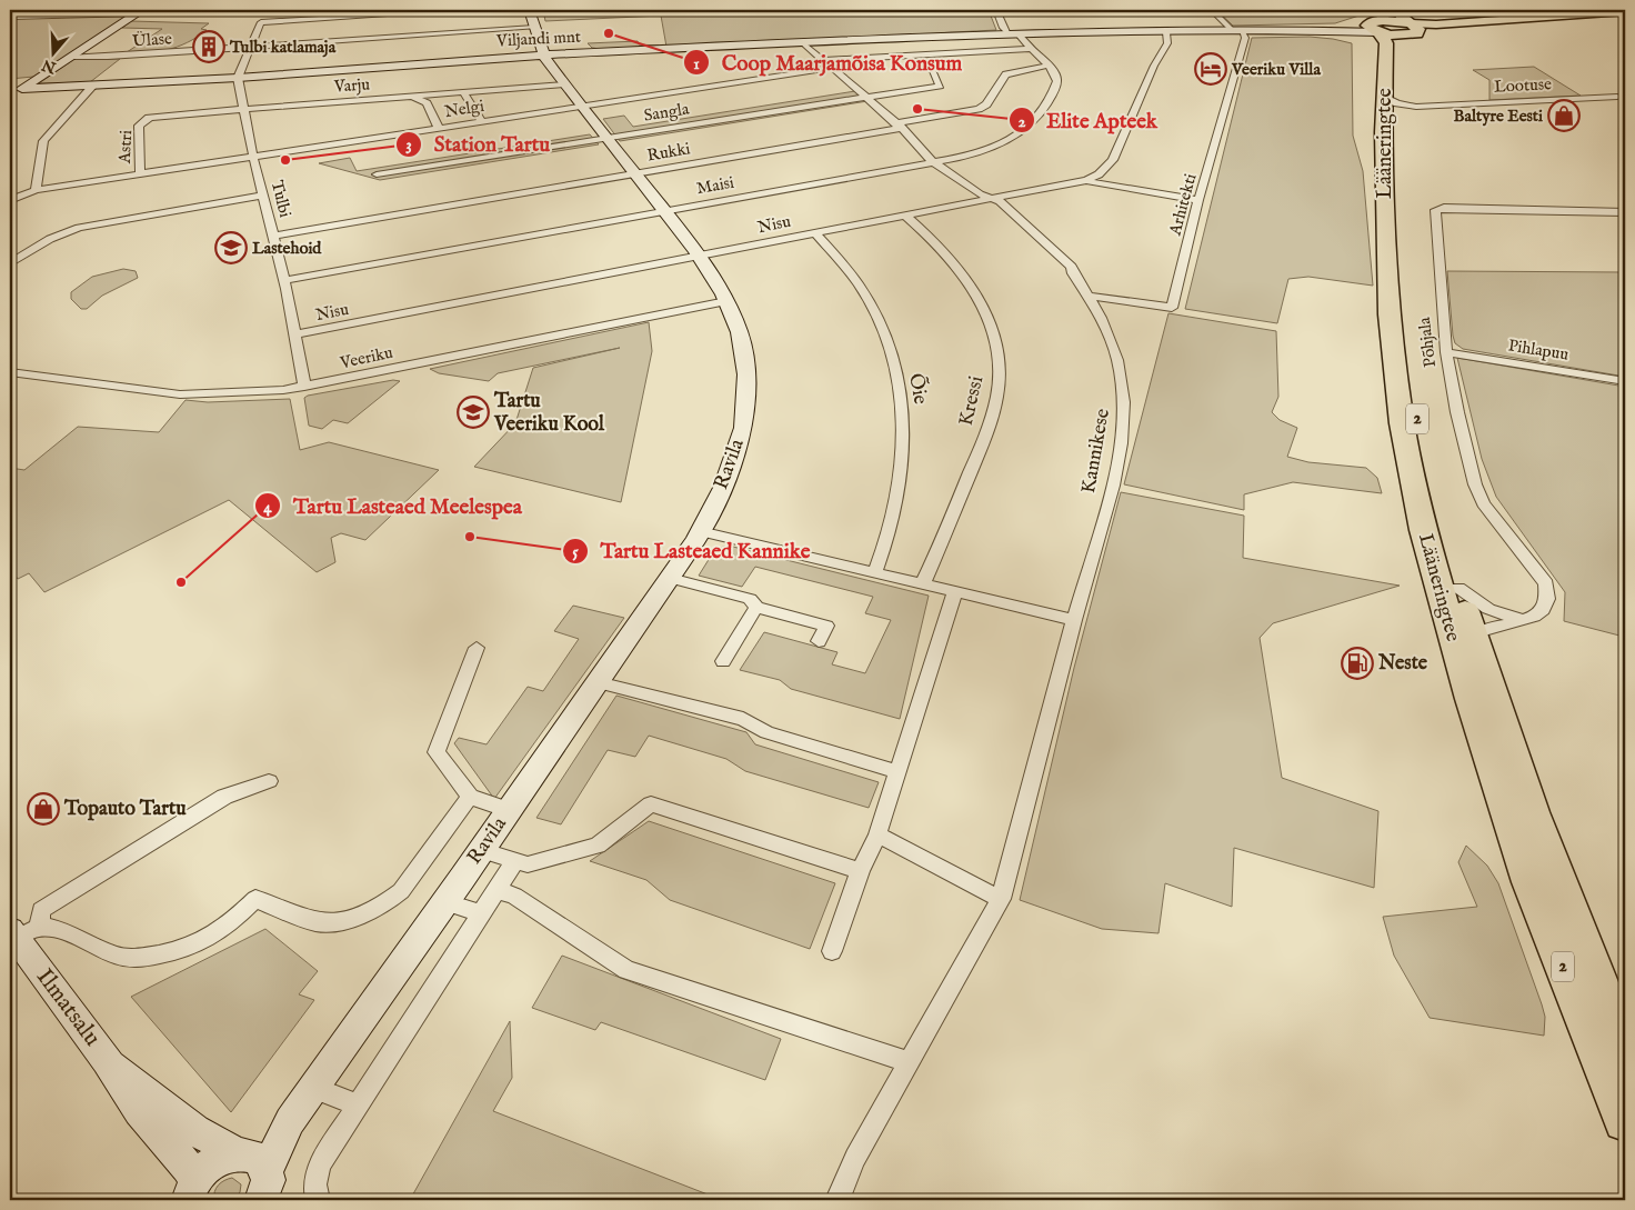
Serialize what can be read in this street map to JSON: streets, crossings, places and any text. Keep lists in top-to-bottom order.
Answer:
{
  "streets": {
    "highway": ["Lääneringtee", "2"],
    "street": [
      "Viljandi mnt",
      "Ülase",
      "Varju",
      "Lootuse",
      "Nelgi",
      "Sangla",
      "Astri",
      "Rukki",
      "Maisi",
      "Tulbi",
      "Arhitekti",
      "Nisu",
      "Põhjala",
      "Pihlapuu",
      "Veeriku",
      "Õie",
      "Kressi",
      "Kannikese",
      "Ravila",
      "Ilmatsalu"
    ]
  },
  "crossings": [
    ["Viljandi mnt", "Lääneringtee"],
    ["Viljandi mnt", "Tulbi"],
    ["Viljandi mnt", "Arhitekti"],
    ["Viljandi mnt", "Nisu"],
    ["Viljandi mnt", "Kannikese"],
    ["Viljandi mnt", "Ravila"],
    ["Ülase", "Ravila"],
    ["Varju", "Astri"],
    ["Varju", "Tulbi"],
    ["Varju", "Ravila"],
    ["Lootuse", "Lääneringtee"],
    ["Nelgi", "Astri"],
    ["Nelgi", "Tulbi"],
    ["Nelgi", "Kannikese"],
    ["Nelgi", "Ravila"],
    ["Sangla", "Kannikese"],
    ["Sangla", "Ravila"],
    ["Lääneringtee", "Põhjala"],
    ["Rukki", "Maisi"],
    ["Rukki", "Tulbi"],
    ["Rukki", "Kannikese"],
    ["Rukki", "Ravila"],
    ["Maisi", "Tulbi"],
    ["Maisi", "Kannikese"],
    ["Maisi", "Ravila"],
    ["Tulbi", "Nisu"],
    ["Tulbi", "Veeriku"],
    ["Arhitekti", "Kannikese"],
    ["Nisu", "Õie"],
    ["Nisu", "Kressi"],
    ["Nisu", "Kannikese"],
    ["Nisu", "Ravila"],
    ["Põhjala", "Pihlapuu"],
    ["Veeriku", "Ravila"],
    ["Ravila", "Ilmatsalu"]
  ],
  "places": {
    "other": [
      "Coop Maarjamõisa Konsum",
      "Elite Apteek",
      "Station Tartu",
      "Tartu Lasteaed Kannike",
      "Tartu Lasteaed Meelespea"
    ],
    "building": ["Tulbi katlamaja"],
    "hotel": ["Veeriku Villa"],
    "shop": ["Baltyre Eesti", "Topauto Tartu"],
    "school or university": ["Lastehoid", "Tartu Veeriku Kool"],
    "fuel station": ["Neste"]
  },
  "north": "bottom"
}
